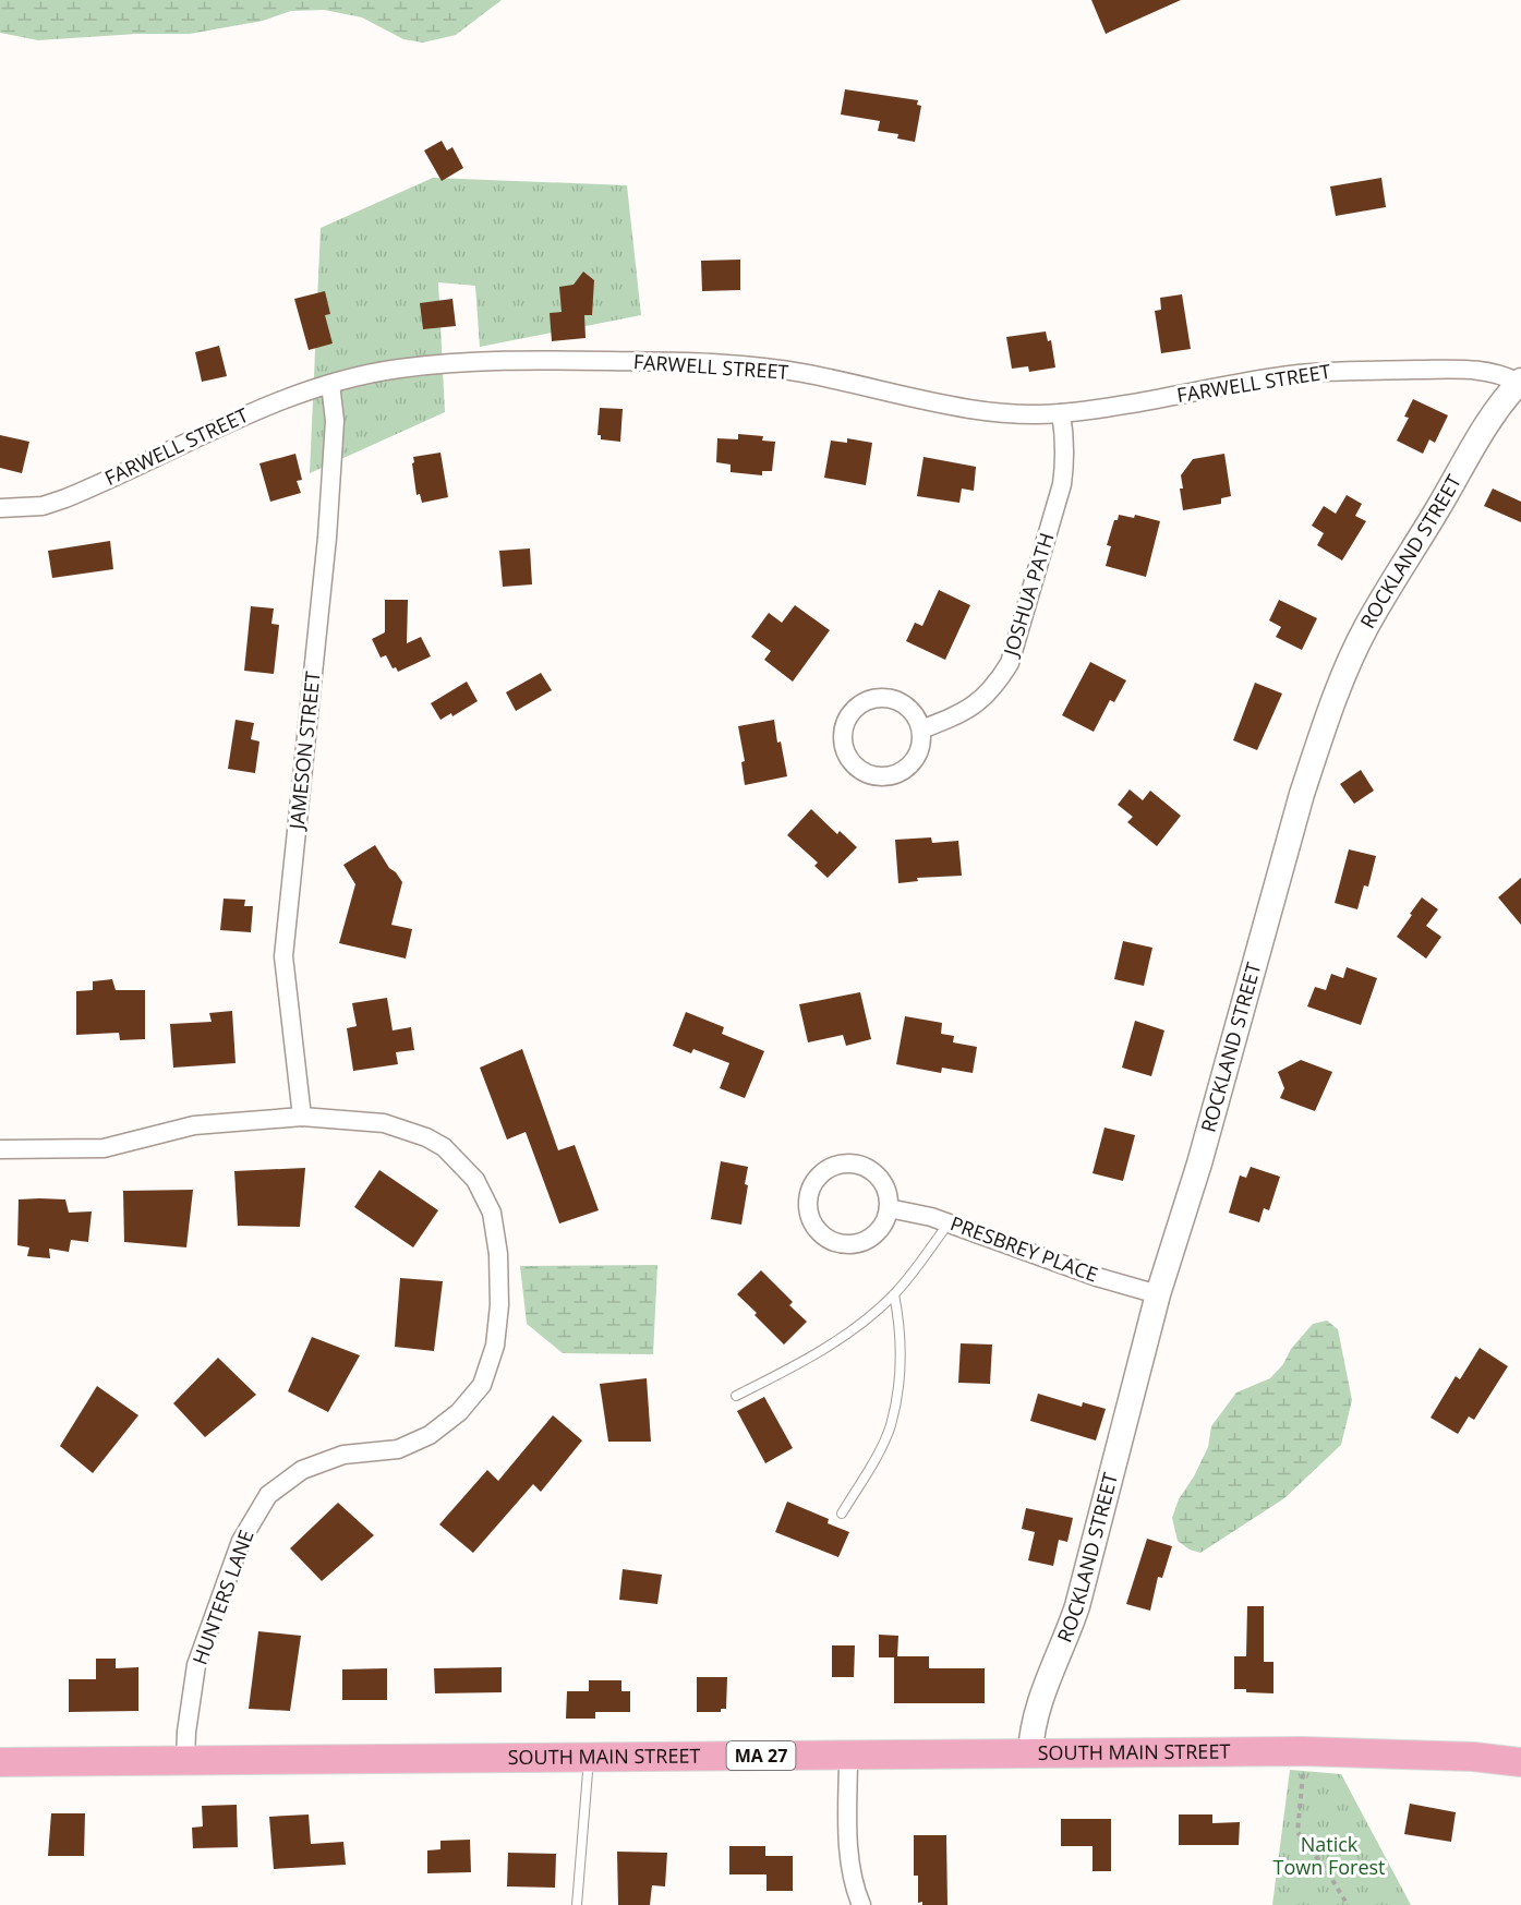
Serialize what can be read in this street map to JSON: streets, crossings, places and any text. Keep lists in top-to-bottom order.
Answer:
{
  "streets": {
    "main road": ["SOUTH MAIN STREET", "MA 27"],
    "street": [
      "FARWELL STREET",
      "ROCKLAND STREET",
      "JOSHUA PATH",
      "JAMESON STREET",
      "PRESBREY PLACE",
      "HUNTERS LANE"
    ]
  },
  "crossings": [
    ["FARWELL STREET", "ROCKLAND STREET"],
    ["FARWELL STREET", "JOSHUA PATH"],
    ["FARWELL STREET", "JAMESON STREET"],
    ["ROCKLAND STREET", "PRESBREY PLACE"],
    ["ROCKLAND STREET", "SOUTH MAIN STREET"],
    ["JAMESON STREET", "HUNTERS LANE"],
    ["HUNTERS LANE", "SOUTH MAIN STREET"]
  ],
  "parks": ["Natick Town Forest"]
}
